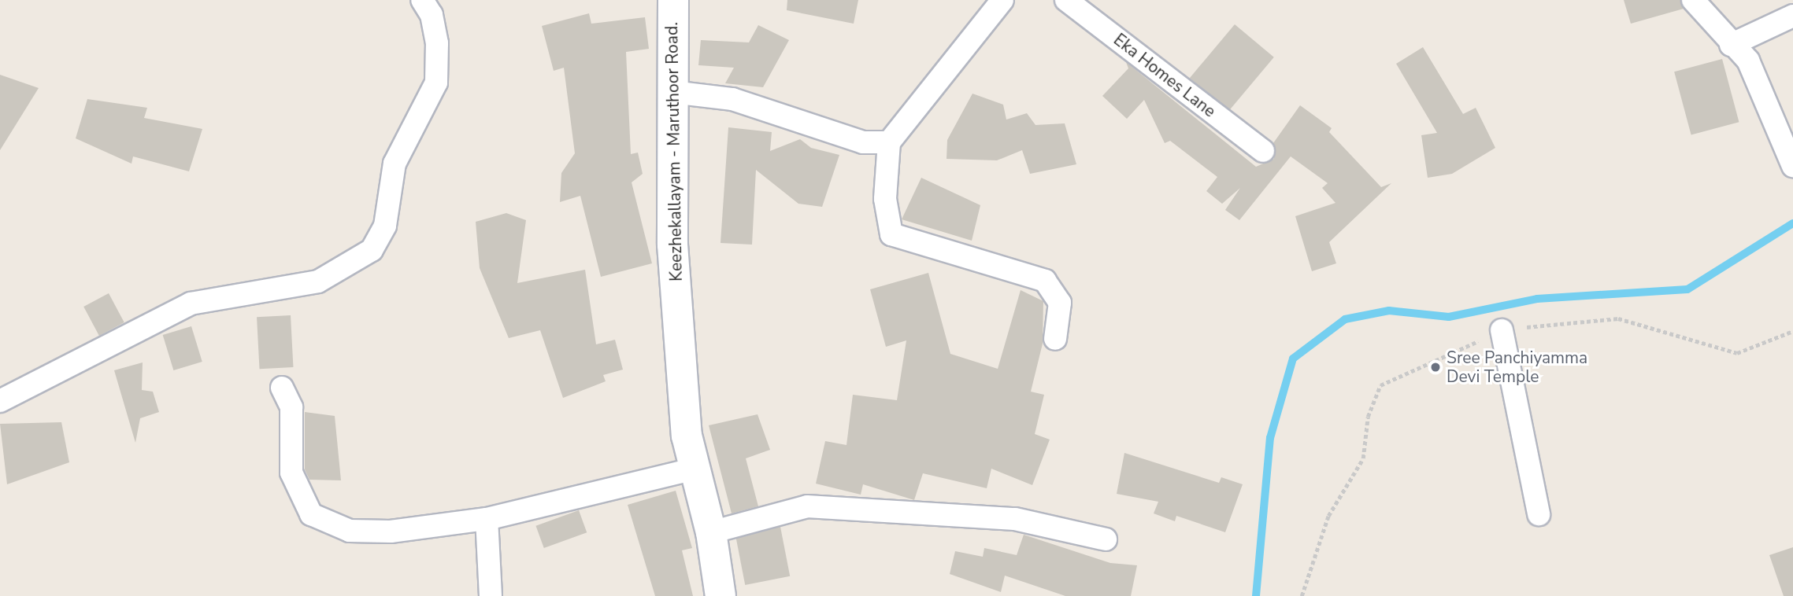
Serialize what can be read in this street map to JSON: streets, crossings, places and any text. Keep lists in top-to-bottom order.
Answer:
{
  "streets": {
    "street": ["Eka Homes Lane", "Keezhekallayam - Maruthoor Road."]
  },
  "places": ["Sree Panchiyamma Devi Temple"]
}
